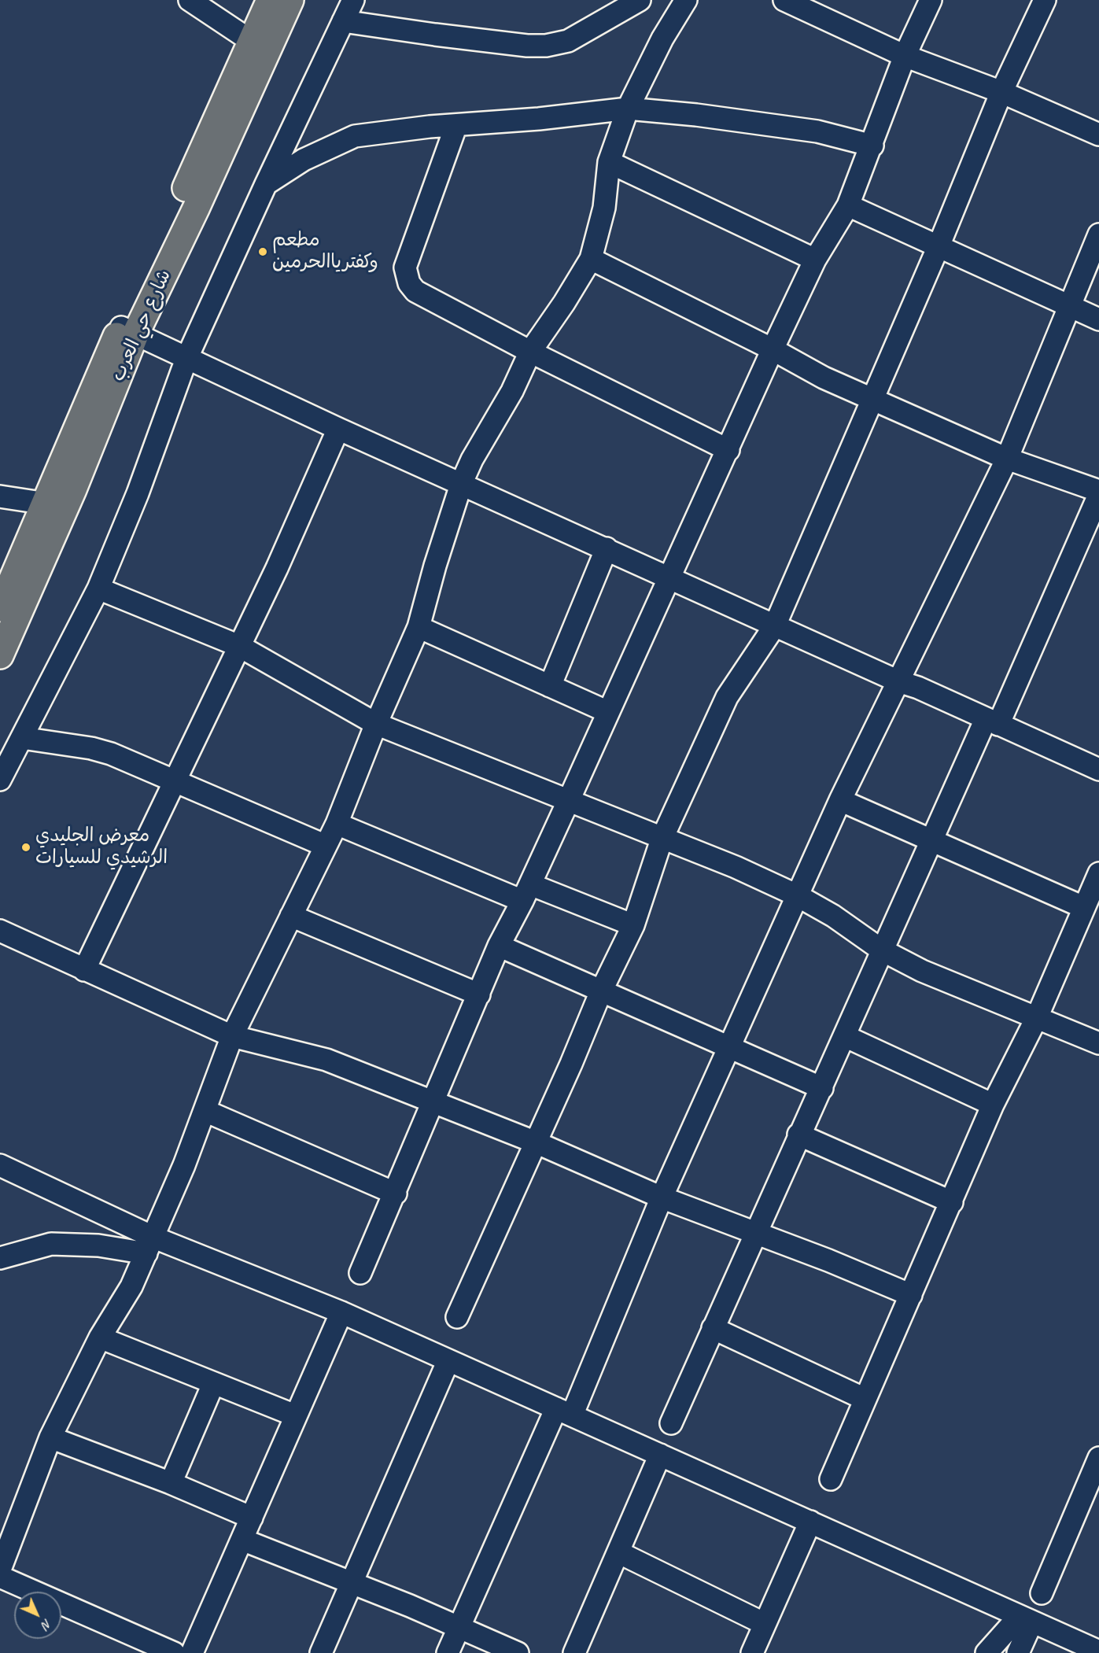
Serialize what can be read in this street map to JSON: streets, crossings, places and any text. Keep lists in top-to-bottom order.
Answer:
{
  "streets": {
    "main road": ["شارع حي العرب"]
  },
  "places": ["مطعم وكفترياالحرمين", "معرض الجليدي الرشيدي للسيارات"],
  "north": "bottom right"
}
